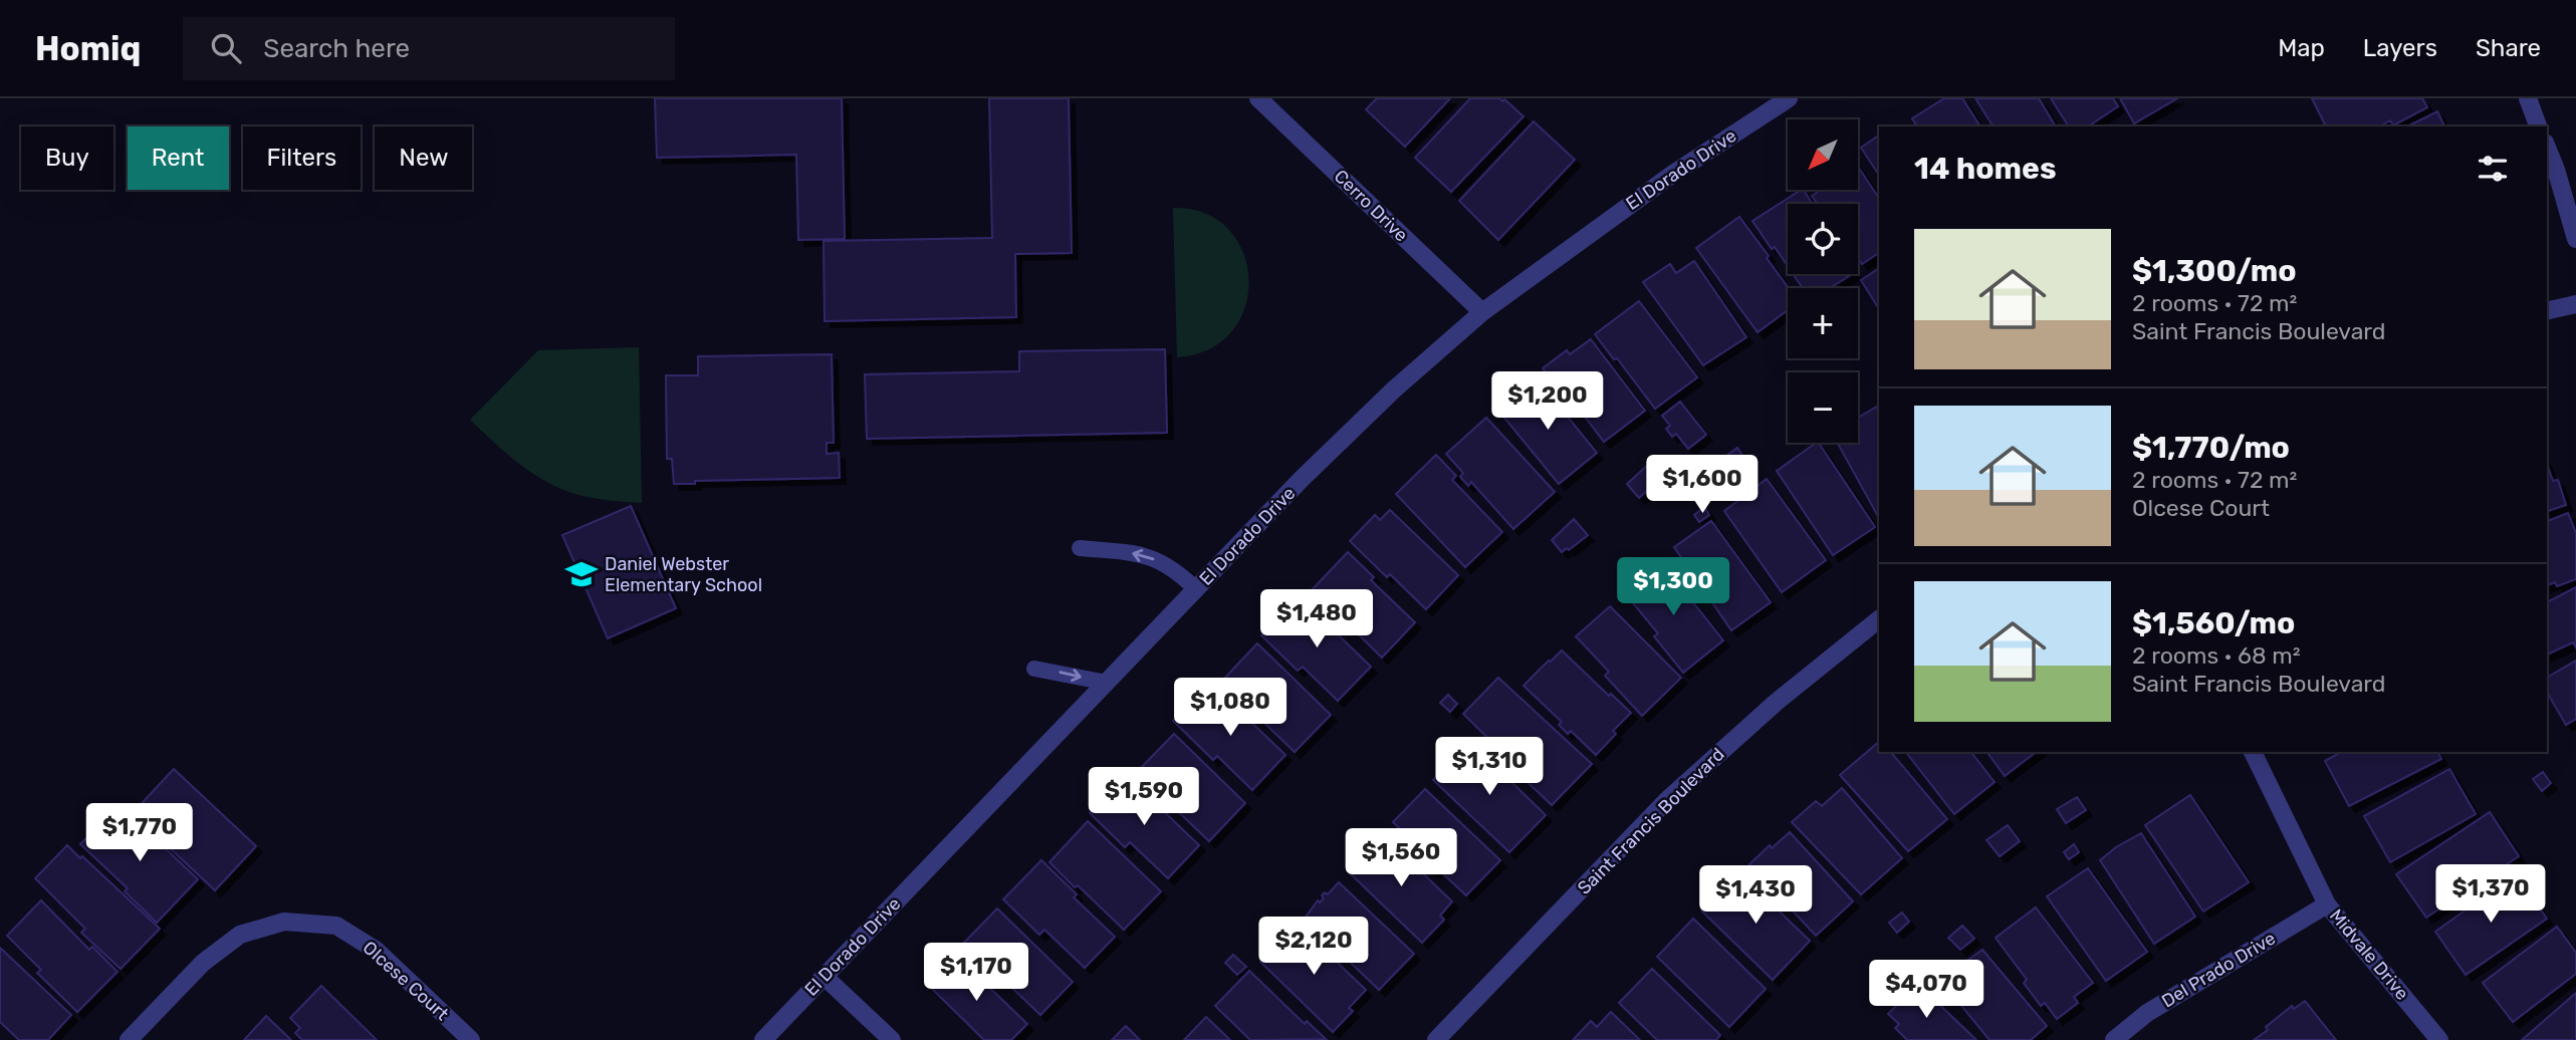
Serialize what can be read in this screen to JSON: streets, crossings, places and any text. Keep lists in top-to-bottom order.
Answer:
{
  "streets": {
    "street": [
      "El Dorado Drive",
      "Cerro Drive",
      "Saint Francis Boulevard",
      "Midvale Drive",
      "Del Prado Drive",
      "Olcese Court"
    ]
  },
  "crossings": [
    ["El Dorado Drive", "Cerro Drive"],
    ["Midvale Drive", "Del Prado Drive"]
  ],
  "places": {
    "school or university": ["Daniel Webster Elementary School"]
  },
  "north": "bottom left",
  "page": {
    "header": "Homiq",
    "search": "Search here",
    "nav": ["Map", "Layers", "Share"],
    "map_buttons": ["+", "−"],
    "chip": [
      "Buy",
      "Rent",
      "Filters",
      "New"
    ],
    "heading": "14 homes",
    "list": [
      {
        "name": "$1,300/mo",
        "note": "2 rooms · 72 m² · Saint Francis Boulevard"
      },
      {
        "name": "$1,770/mo",
        "note": "2 rooms · 72 m² · Olcese Court"
      },
      {
        "name": "$1,560/mo",
        "note": "2 rooms · 68 m² · Saint Francis Boulevard"
      }
    ],
    "price": [
      "$1,200",
      "$1,600",
      "$1,300",
      "$1,480",
      "$1,080",
      "$1,310",
      "$1,590",
      "$1,770",
      "$1,560",
      "$1,370",
      "$1,430",
      "$2,120",
      "$1,170",
      "$4,070"
    ]
  }
}
